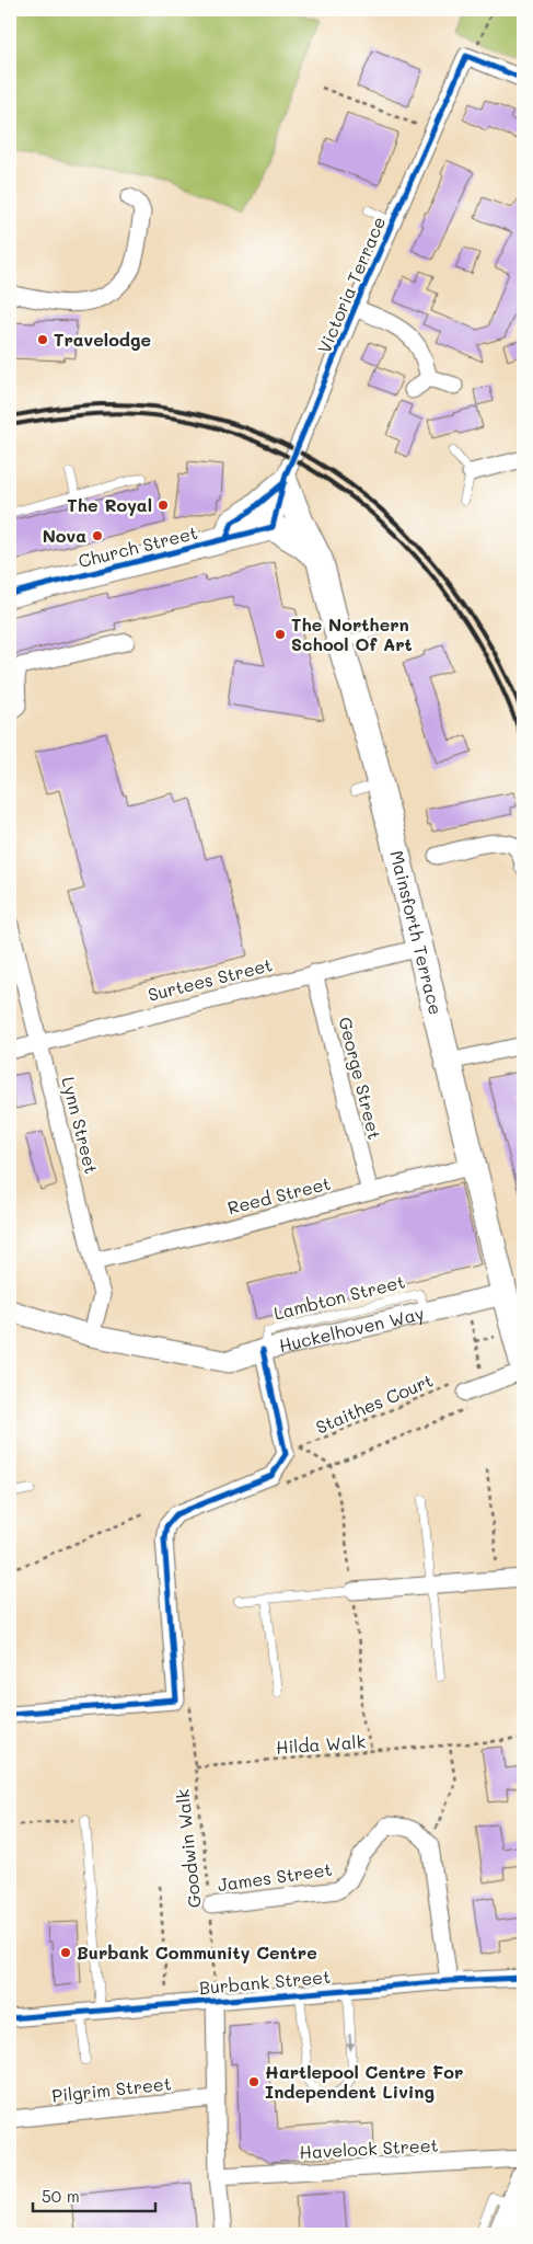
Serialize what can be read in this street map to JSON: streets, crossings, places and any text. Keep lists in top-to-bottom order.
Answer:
{
  "streets": {
    "main road": ["Church Street", "Mainsforth Terrace"],
    "street": [
      "Victoria Terrace",
      "Surtees Street",
      "George Street",
      "Lynn Street",
      "Reed Street",
      "Huckelhoven Way",
      "James Street",
      "Burbank Street",
      "Pilgrim Street",
      "Havelock Street"
    ],
    "path": ["Staithes Court", "Hilda Walk", "Goodwin Walk"]
  },
  "crossings": [
    ["Victoria Terrace", "Church Street"],
    ["Victoria Terrace", "Mainsforth Terrace"],
    ["Mainsforth Terrace", "Surtees Street"],
    ["Mainsforth Terrace", "Reed Street"],
    ["Mainsforth Terrace", "Huckelhoven Way"],
    ["Surtees Street", "George Street"],
    ["Surtees Street", "Lynn Street"],
    ["George Street", "Reed Street"],
    ["Lynn Street", "Reed Street"],
    ["Lynn Street", "Huckelhoven Way"],
    ["Hilda Walk", "Goodwin Walk"],
    ["Goodwin Walk", "James Street"],
    ["Goodwin Walk", "Burbank Street"]
  ],
  "places": [
    "Travelodge",
    "The Royal",
    "Nova",
    "The Northern School Of Art",
    "Burbank Community Centre",
    "Hartlepool Centre For Independent Living"
  ],
  "scale_bar": "50 m"
}
